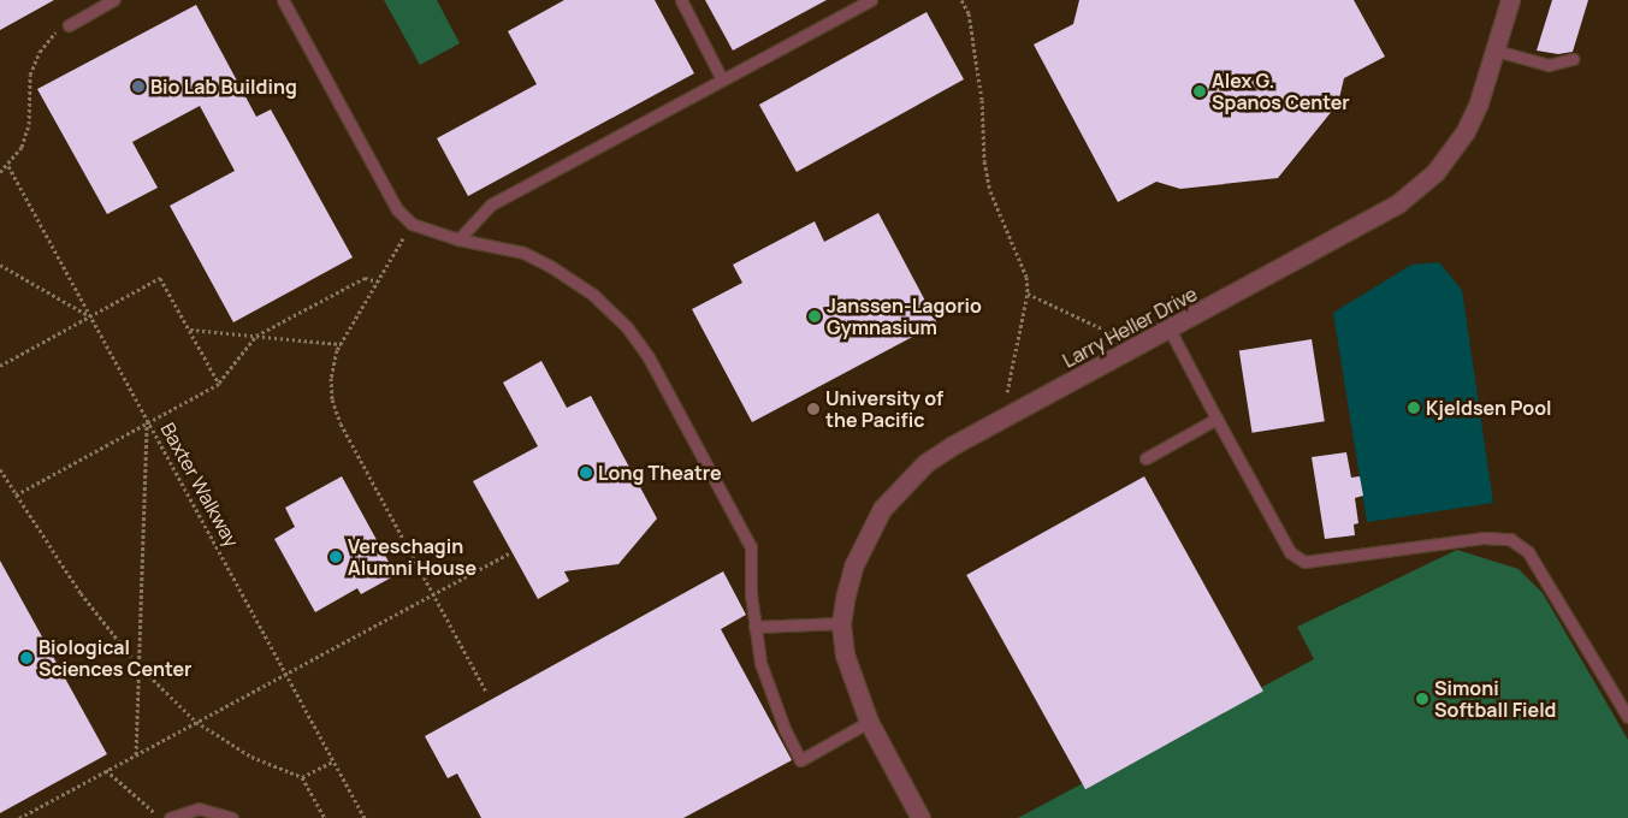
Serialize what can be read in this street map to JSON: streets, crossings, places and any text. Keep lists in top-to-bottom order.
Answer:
{
  "streets": {
    "street": ["Larry Heller Drive"],
    "path": ["Baxter Walkway"]
  },
  "places": [
    "Bio Lab Building",
    "Alex G. Spanos Center",
    "Janssen-Lagorio Gymnasium",
    "Kjeldsen Pool",
    "University of the Pacific",
    "Long Theatre",
    "Vereschagin Alumni House",
    "Biological Sciences Center",
    "Simoni Softball Field"
  ]
}
